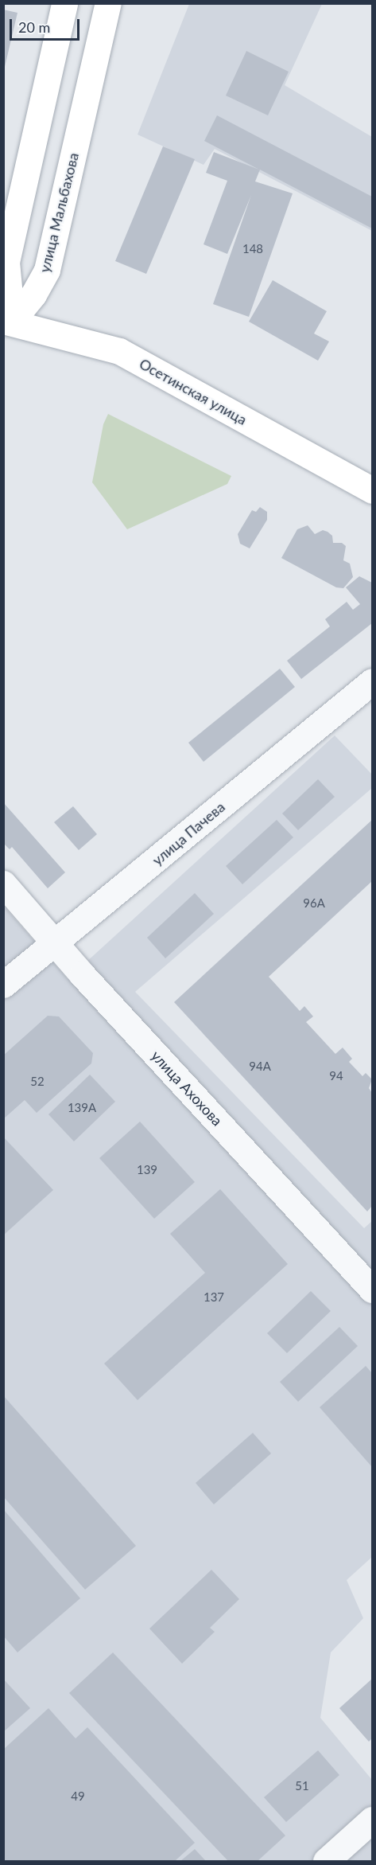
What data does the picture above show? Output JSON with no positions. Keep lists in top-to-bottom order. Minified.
{"streets":{"main road":["улица Мальбахова","Осетинская улица"],"street":["улица Пачева","улица Ахохова"]},"crossings":[["улица Мальбахова","Осетинская улица"],["улица Пачева","улица Ахохова"]],"house_numbers":["148","96А","94А","94","52","139А","139","137","51","49"],"scale_bar":"20 m"}
